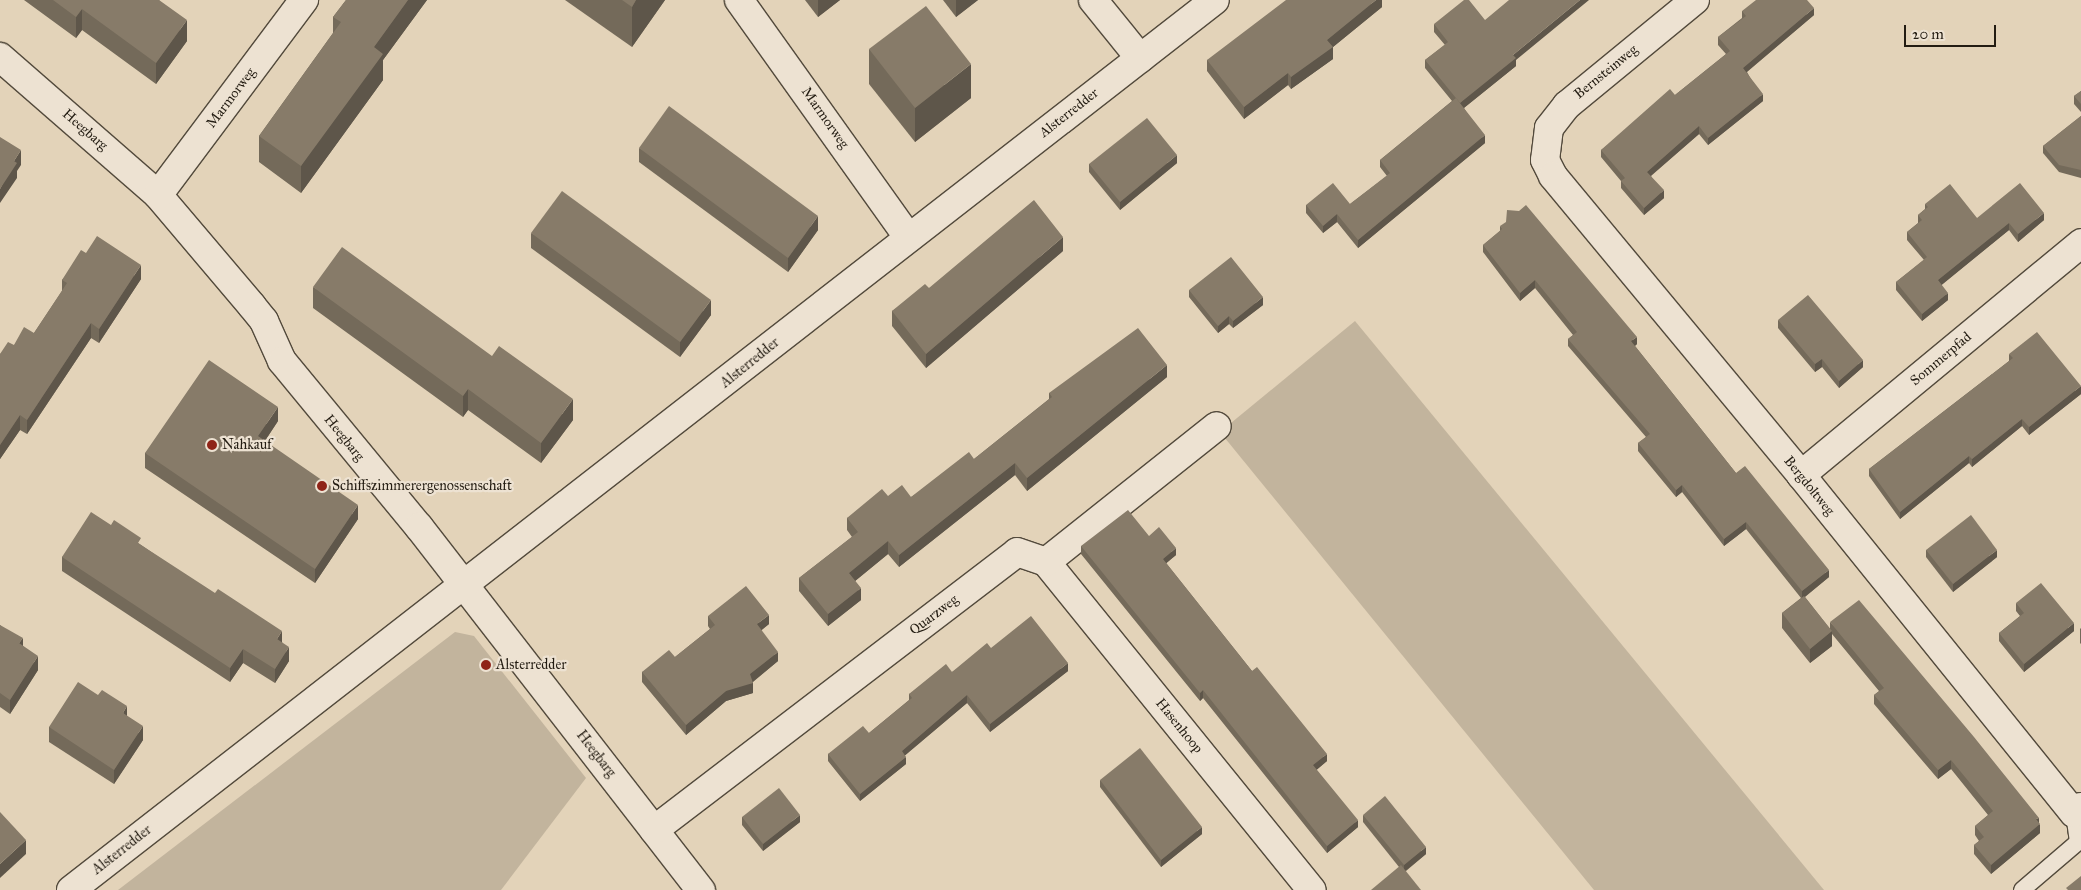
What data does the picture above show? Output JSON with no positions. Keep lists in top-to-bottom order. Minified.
{"streets":{"street":["Bernsteinweg","Marmorweg","Alsterredder","Heegbarg","Sommerpfad","Bergdoltweg","Quarzweg","Hasenhoop"]},"crossings":[["Bernsteinweg","Bergdoltweg"],["Marmorweg","Alsterredder"],["Marmorweg","Heegbarg"],["Alsterredder","Heegbarg"],["Heegbarg","Quarzweg"],["Sommerpfad","Bergdoltweg"],["Quarzweg","Hasenhoop"]],"places":["Nahkauf","Schiffszimmerergenossenschaft","Alsterredder"],"scale_bar":"20 m"}
